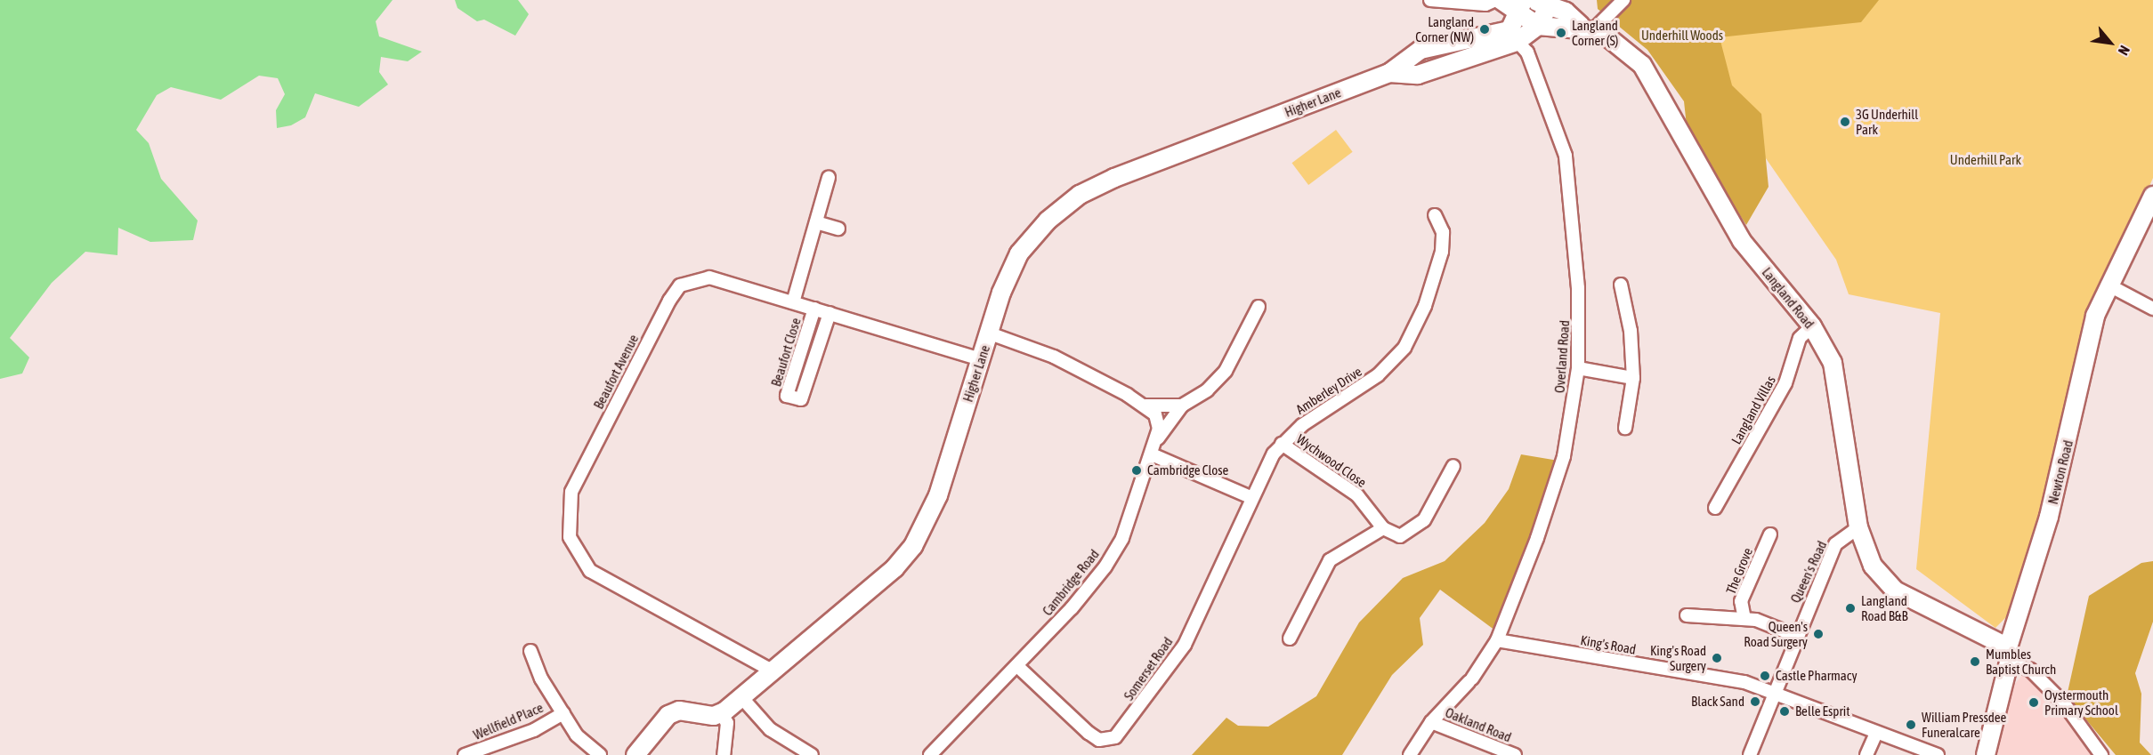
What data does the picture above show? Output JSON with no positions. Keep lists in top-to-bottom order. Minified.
{"streets":{"street":["Higher Lane","Langland Road","Beaufort Close","Overland Road","Beaufort Avenue","Amberley Drive","Langland Villas","Wychwood Close","Newton Road","The Grove","Queen's Road","Cambridge Road","King's Road","Somerset Road","Wellfield Place","Oakland Road"]},"crossings":[["Higher Lane","Langland Road"],["Higher Lane","Overland Road"],["Higher Lane","Beaufort Avenue"],["Langland Road","Langland Villas"],["Langland Road","Newton Road"],["Langland Road","Queen's Road"],["Beaufort Close","Beaufort Avenue"],["Overland Road","King's Road"],["Overland Road","Oakland Road"],["Amberley Drive","Wychwood Close"],["Amberley Drive","Somerset Road"],["Wychwood Close","Somerset Road"],["Queen's Road","King's Road"],["Cambridge Road","Somerset Road"]],"parks":["Underhill Woods","Underhill Park"],"places":["Langland Corner (NW)","Langland Corner (S)","3G Underhill Park","Cambridge Close","Langland Road B&B","Queen's Road Surgery","King's Road Surgery","Mumbles Baptist Church","Castle Pharmacy","Black Sand","Oystermouth Primary School","Belle Esprit","William Pressdee Funeralcare"],"north":"bottom right"}
